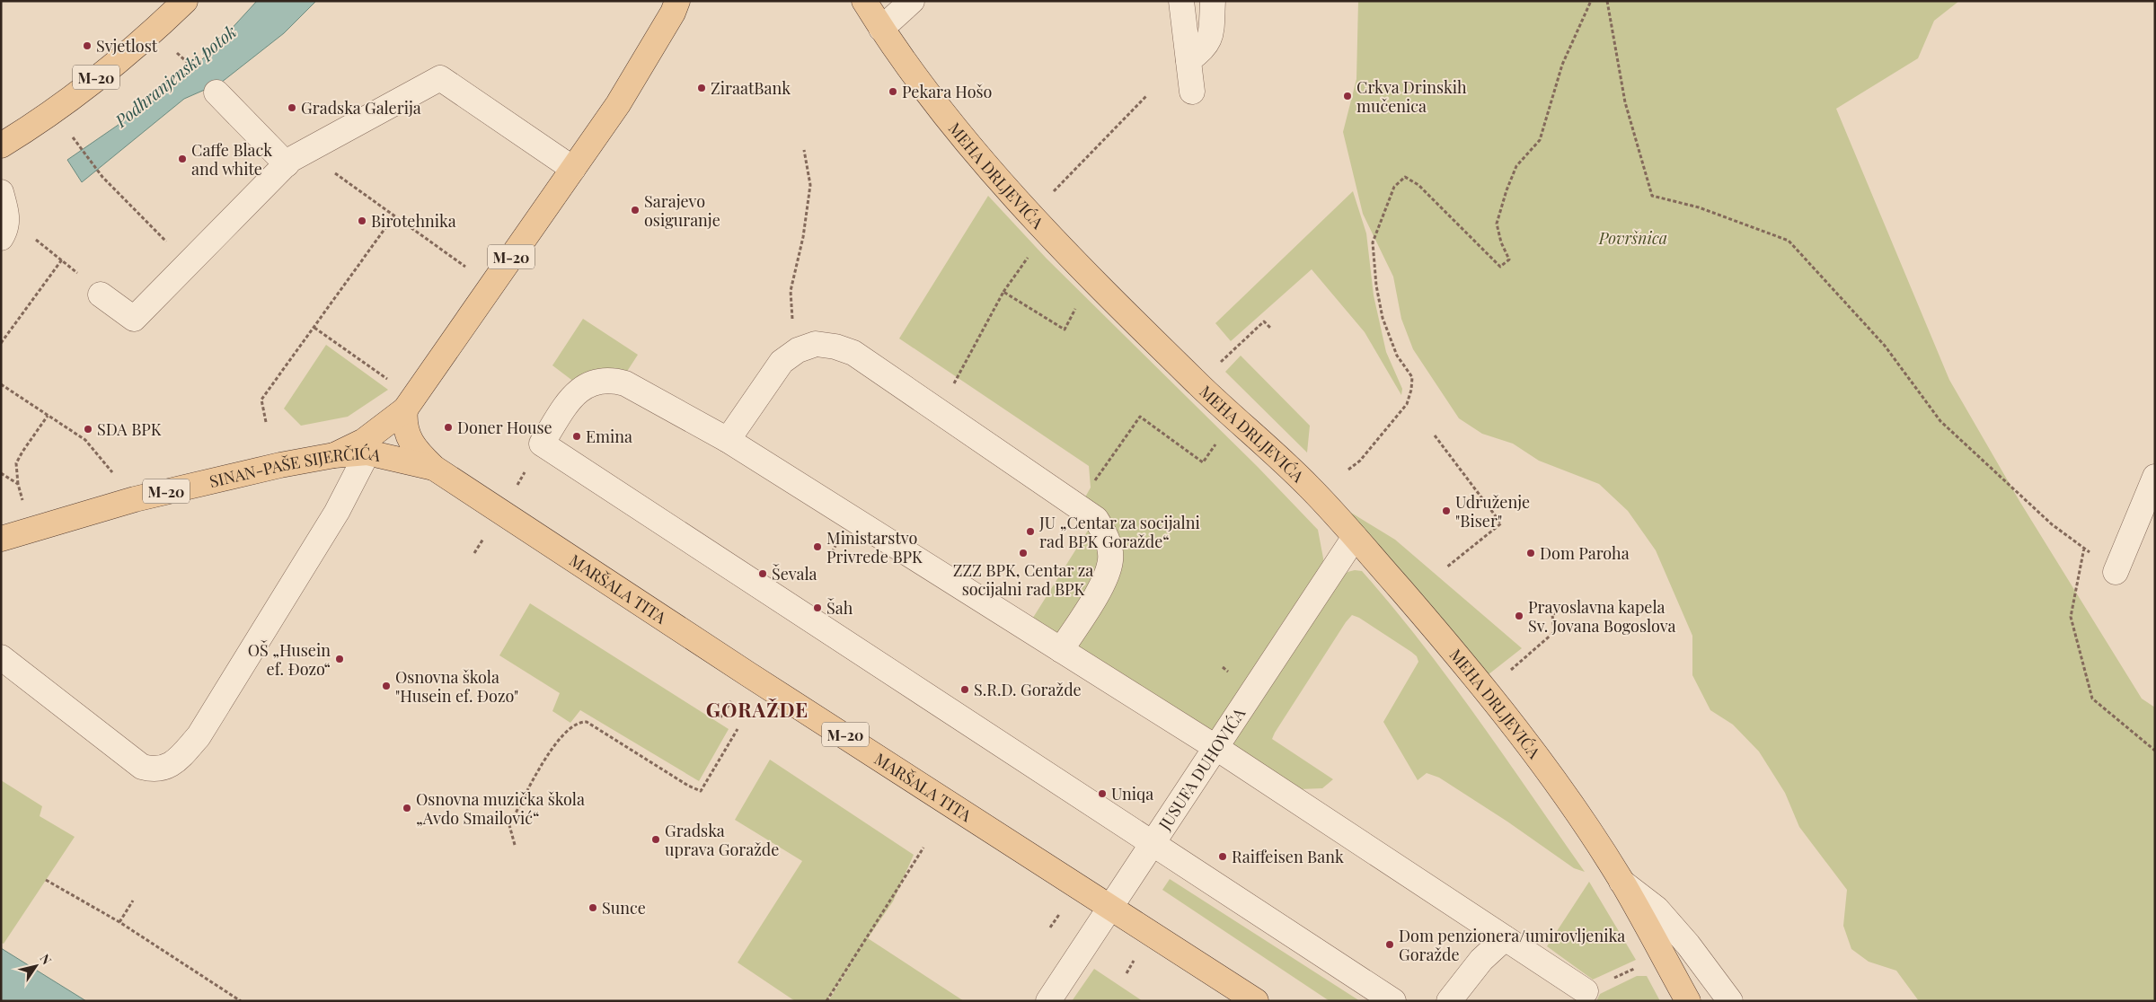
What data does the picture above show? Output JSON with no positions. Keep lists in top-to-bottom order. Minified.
{"streets":{"main road":["M-20","MEHA DRLJEVIĆA","SINAN-PAŠE SIJERČIĆA","MARŠALA TITA"],"street":["JUSUFA DUHOVIĆA"]},"crossings":[["M-20","SINAN-PAŠE SIJERČIĆA"],["M-20","MARŠALA TITA"],["MEHA DRLJEVIĆA","JUSUFA DUHOVIĆA"],["SINAN-PAŠE SIJERČIĆA","MARŠALA TITA"],["MARŠALA TITA","JUSUFA DUHOVIĆA"]],"districts":["GORAŽDE"],"water":["Podhranjenski potok"],"parks":["Površnica"],"places":["Svjetlost","ZiraatBank","Pekara Hošo","Crkva Drinskih mučenica","Gradska Galerija","Caffe Black and white","Sarajevo osiguranje","Birotehnika","Doner House","SDA BPK","Emina","Udruženje \"Biser\"","JU „Centar za socijalni rad BPK Goražde“","Ministarstvo Privrede BPK","ZZZ BPK, Centar za socijalni rad BPK","Dom Paroha","Ševala","Šah","Pravoslavna kapela Sv. Jovana Bogoslova","OŠ „Husein ef. Đozo“","Osnovna škola \"Husein ef. Đozo\"","S.R.D. Goražde","Uniqa","Osnovna muzička škola „Avdo Smailović“","Gradska uprava Goražde","Raiffeisen Bank","Sunce","Dom penzionera/umirovljenika Goražde"],"north":"top right"}
